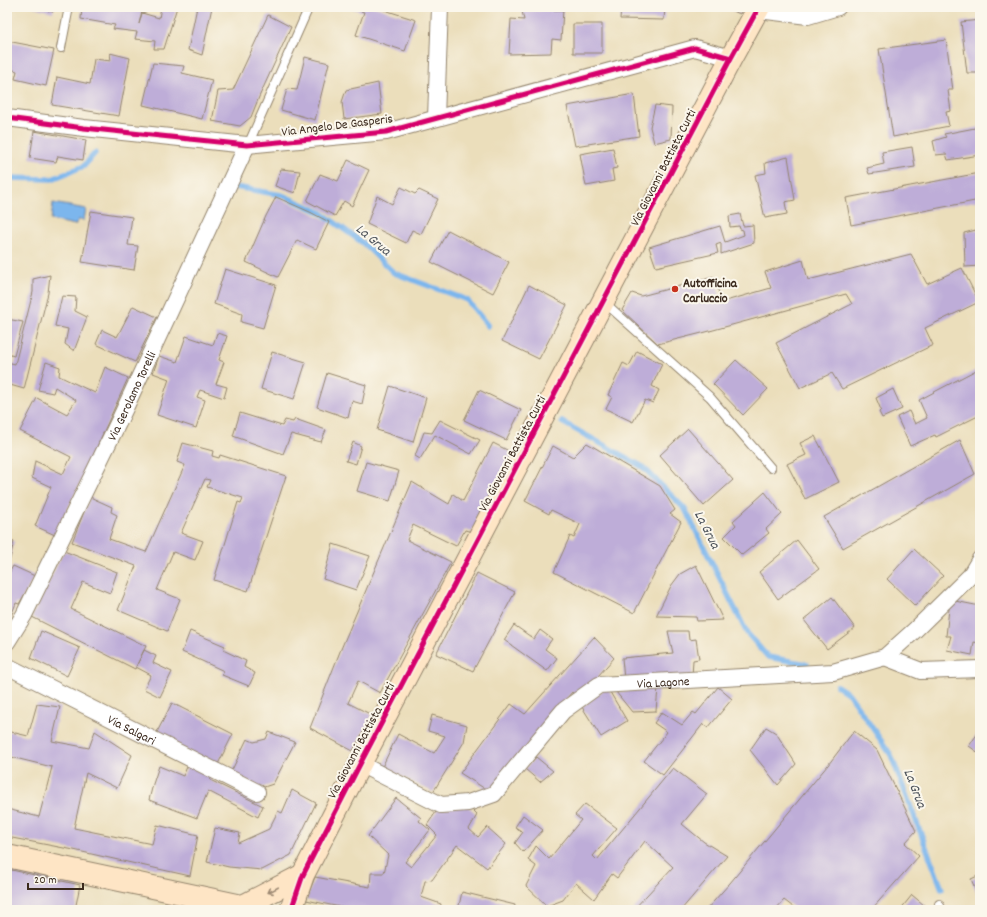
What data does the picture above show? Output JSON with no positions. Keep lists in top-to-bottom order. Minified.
{"streets":{"street":["Via Angelo De Gasperis","Via Giovanni Battista Curti","Via Gerolamo Torelli","Via Lagone","Via Salgari"]},"crossings":[["Via Angelo De Gasperis","Via Giovanni Battista Curti"],["Via Angelo De Gasperis","Via Gerolamo Torelli"],["Via Giovanni Battista Curti","Via Lagone"]],"water":["La Grua"],"places":["Autofficina Carluccio"],"scale_bar":"20 m"}
